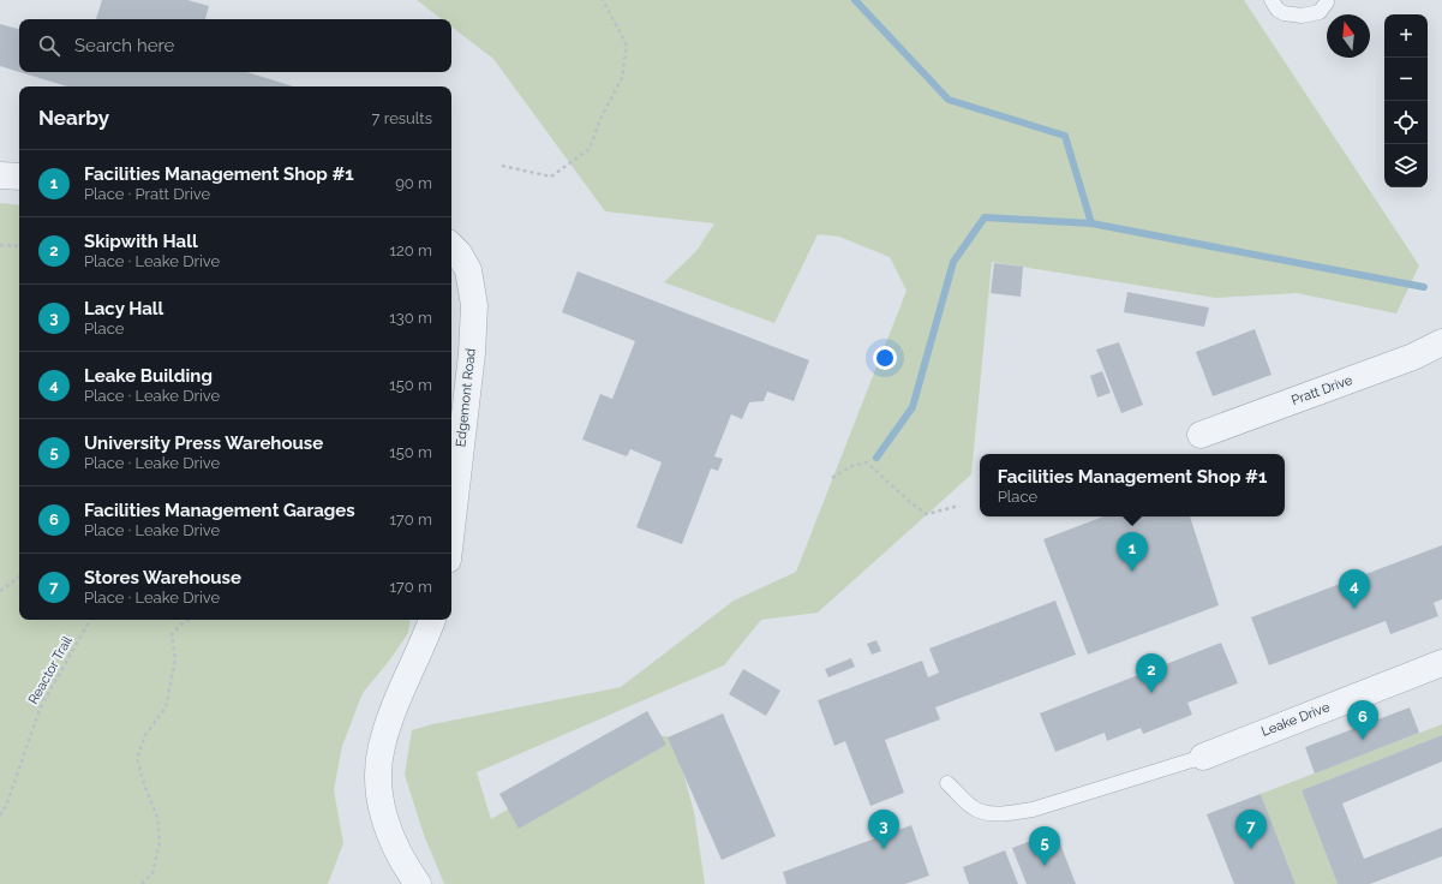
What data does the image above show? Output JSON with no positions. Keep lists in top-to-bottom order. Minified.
{"streets":{"street":["Pratt Drive","Edgemont Road","Leake Drive"],"path":["Reactor Trail"]},"north":"top","page":{"map_buttons":["+","−"],"search":"Search here","heading":["Nearby","7 results"],"list":[{"mark":"1","name":"Facilities Management Shop #1","note":"Place · Pratt Drive","value":"90 m"},{"mark":"2","name":"Skipwith Hall","note":"Place · Leake Drive","value":"120 m"},{"mark":"3","name":"Lacy Hall","note":"Place","value":"130 m"},{"mark":"4","name":"Leake Building","note":"Place · Leake Drive","value":"150 m"},{"mark":"5","name":"University Press Warehouse","note":"Place · Leake Drive","value":"150 m"},{"mark":"6","name":"Facilities Management Garages","note":"Place · Leake Drive","value":"170 m"},{"mark":"7","name":"Stores Warehouse","note":"Place · Leake Drive","value":"170 m"}],"popup":["Facilities Management Shop #1","Place"],"pins":["1","4","2","6","3","7","5"]}}
